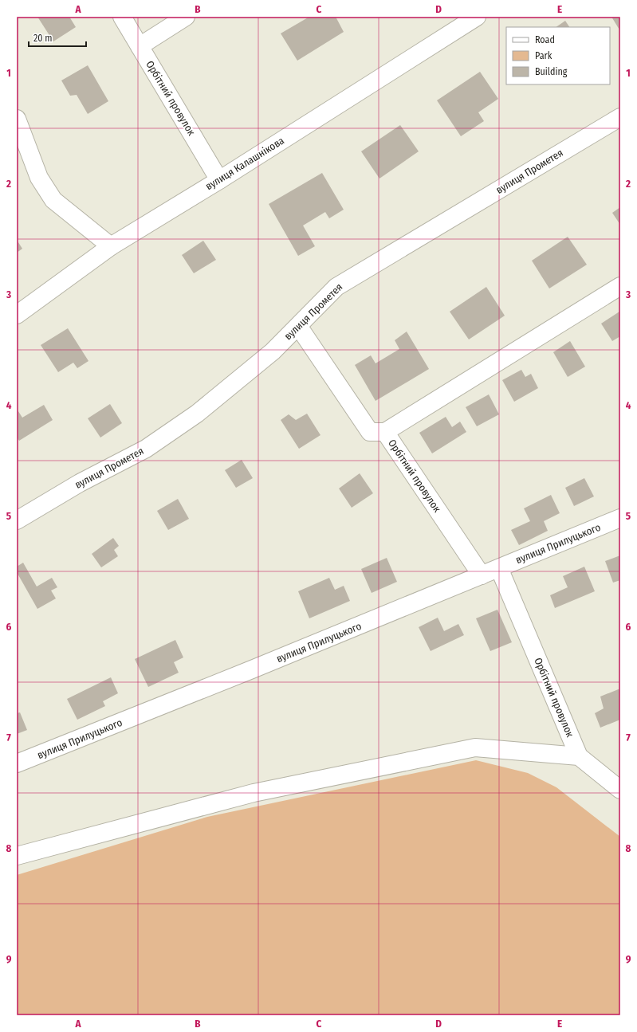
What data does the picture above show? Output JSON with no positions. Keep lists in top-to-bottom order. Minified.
{"streets":{"street":["Орбітний провулок","вулиця Калашнікова","вулиця Прометея","вулиця Прилуцького"]},"crossings":[["Орбітний провулок","вулиця Калашнікова"],["Орбітний провулок","вулиця Прометея"],["Орбітний провулок","вулиця Прилуцького"]],"legend":["Road","Park","Building"],"scale_bar":"20 m","grid":{"columns":["A","B","C","D","E"],"rows":["1","2","3","4","5","6","7","8","9"]}}
